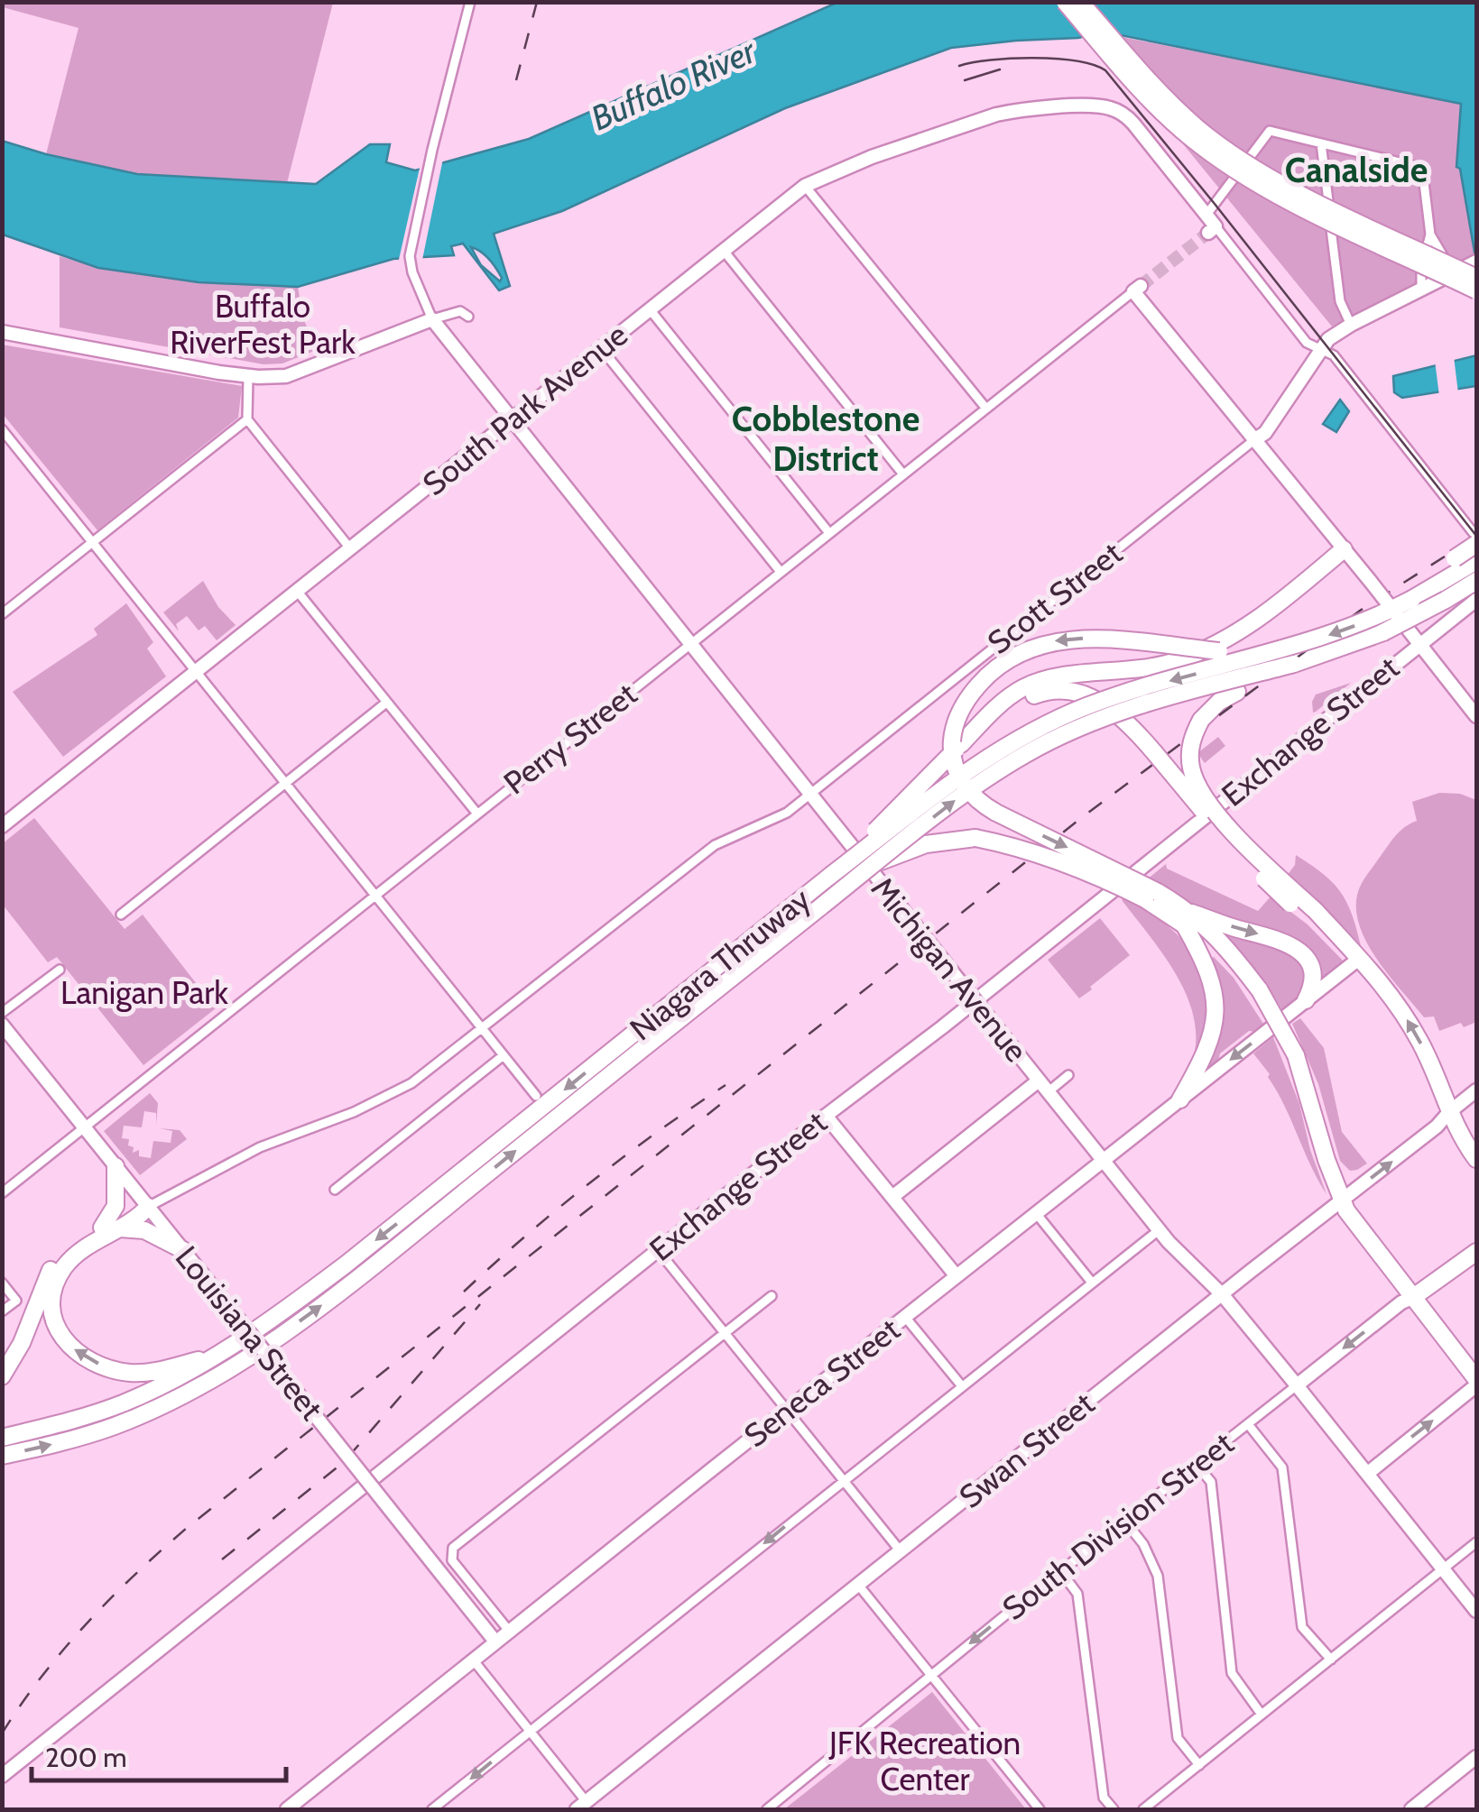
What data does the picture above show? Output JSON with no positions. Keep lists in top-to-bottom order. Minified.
{"streets":{"highway":["Niagara Thruway","South Division Street"],"street":["South Park Avenue","Scott Street","Exchange Street","Perry Street","Michigan Avenue","Louisiana Street","Seneca Street","Swan Street"]},"crossings":[["South Park Avenue","Michigan Avenue"],["Scott Street","Michigan Avenue"],["Perry Street","Michigan Avenue"],["Perry Street","Louisiana Street"],["Michigan Avenue","Seneca Street"],["Michigan Avenue","Swan Street"],["Michigan Avenue","South Division Street"],["Louisiana Street","Seneca Street"]],"districts":["Canalside","Cobblestone District"],"water":["Buffalo River"],"parks":["Buffalo RiverFest Park","Lanigan Park","JFK Recreation Center"],"scale_bar":"200 m"}
